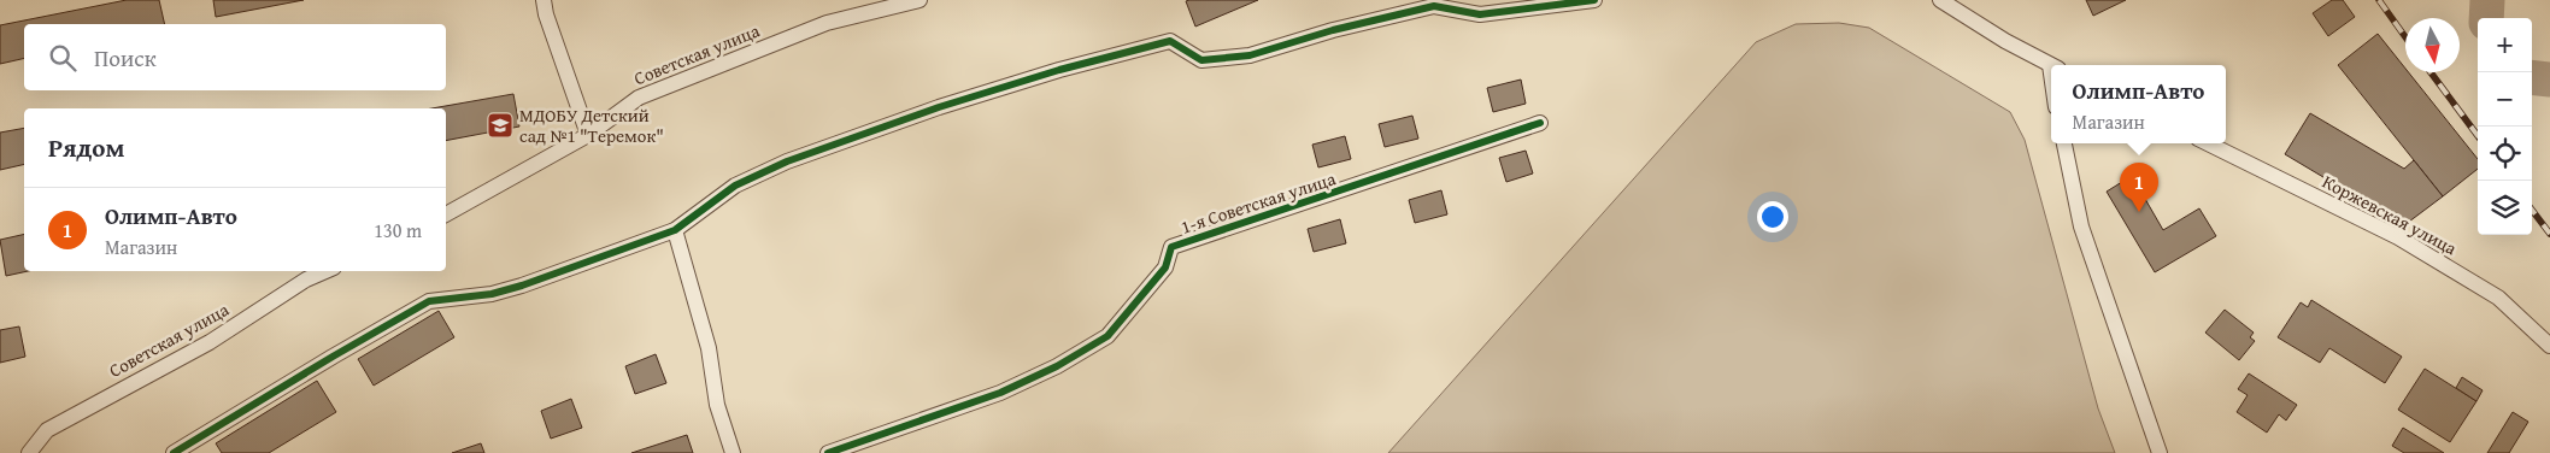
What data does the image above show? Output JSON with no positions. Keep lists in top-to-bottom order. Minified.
{"streets":{"street":["Советская улица","1-я Советская улица","Коржевская улица"]},"places":{"school or university":["МДОБУ Детский сад №1 \"Теремок\""]},"north":"bottom","page":{"map_buttons":["+","−"],"search":"Поиск","popup":["Олимп-Авто","Магазин"],"heading":"Рядом","pins":"1","list":[{"mark":"1","name":"Олимп-Авто","note":"Магазин","value":"130 m"}]}}
